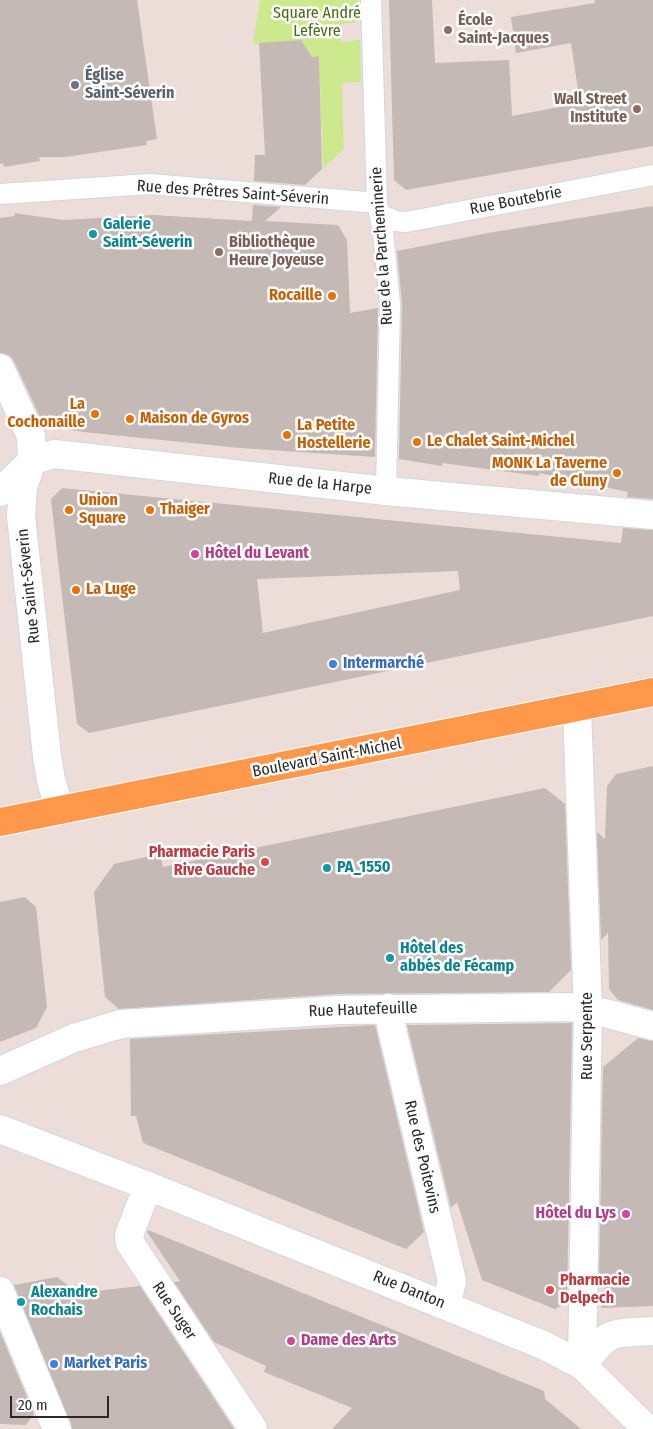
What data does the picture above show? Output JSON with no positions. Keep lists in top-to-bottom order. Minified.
{"streets":{"main road":["Boulevard Saint-Michel"],"street":["Rue des Prêtres Saint-Séverin","Rue Boutebrie","Rue de la Parcheminerie","Rue de la Harpe","Rue Saint-Séverin","Rue Hautefeuille","Rue Serpente","Rue des Poitevins","Rue Danton","Rue Suger"]},"crossings":[["Rue des Prêtres Saint-Séverin","Rue Boutebrie"],["Rue des Prêtres Saint-Séverin","Rue de la Parcheminerie"],["Rue Boutebrie","Rue de la Parcheminerie"],["Rue de la Parcheminerie","Rue de la Harpe"],["Rue de la Harpe","Rue Saint-Séverin"],["Rue Saint-Séverin","Boulevard Saint-Michel"],["Boulevard Saint-Michel","Rue Serpente"],["Rue Hautefeuille","Rue Serpente"],["Rue Hautefeuille","Rue des Poitevins"],["Rue Serpente","Rue Danton"],["Rue des Poitevins","Rue Danton"],["Rue Danton","Rue Suger"]],"parks":["Square André Lefèvre"],"places":["École Saint-Jacques","Église Saint-Séverin","Wall Street Institute","Galerie Saint-Séverin","Bibliothèque Heure Joyeuse","Rocaille","La Cochonaille","Maison de Gyros","La Petite Hostellerie","Le Chalet Saint-Michel","MONK La Taverne de Cluny","Union Square","Thaiger","Hôtel du Levant","La Luge","Intermarché","Pharmacie Paris Rive Gauche","PA_1550","Hôtel des abbés de Fécamp","Hôtel du Lys","Pharmacie Delpech","Alexandre Rochais","Dame des Arts","Market Paris"],"scale_bar":"20 m"}
